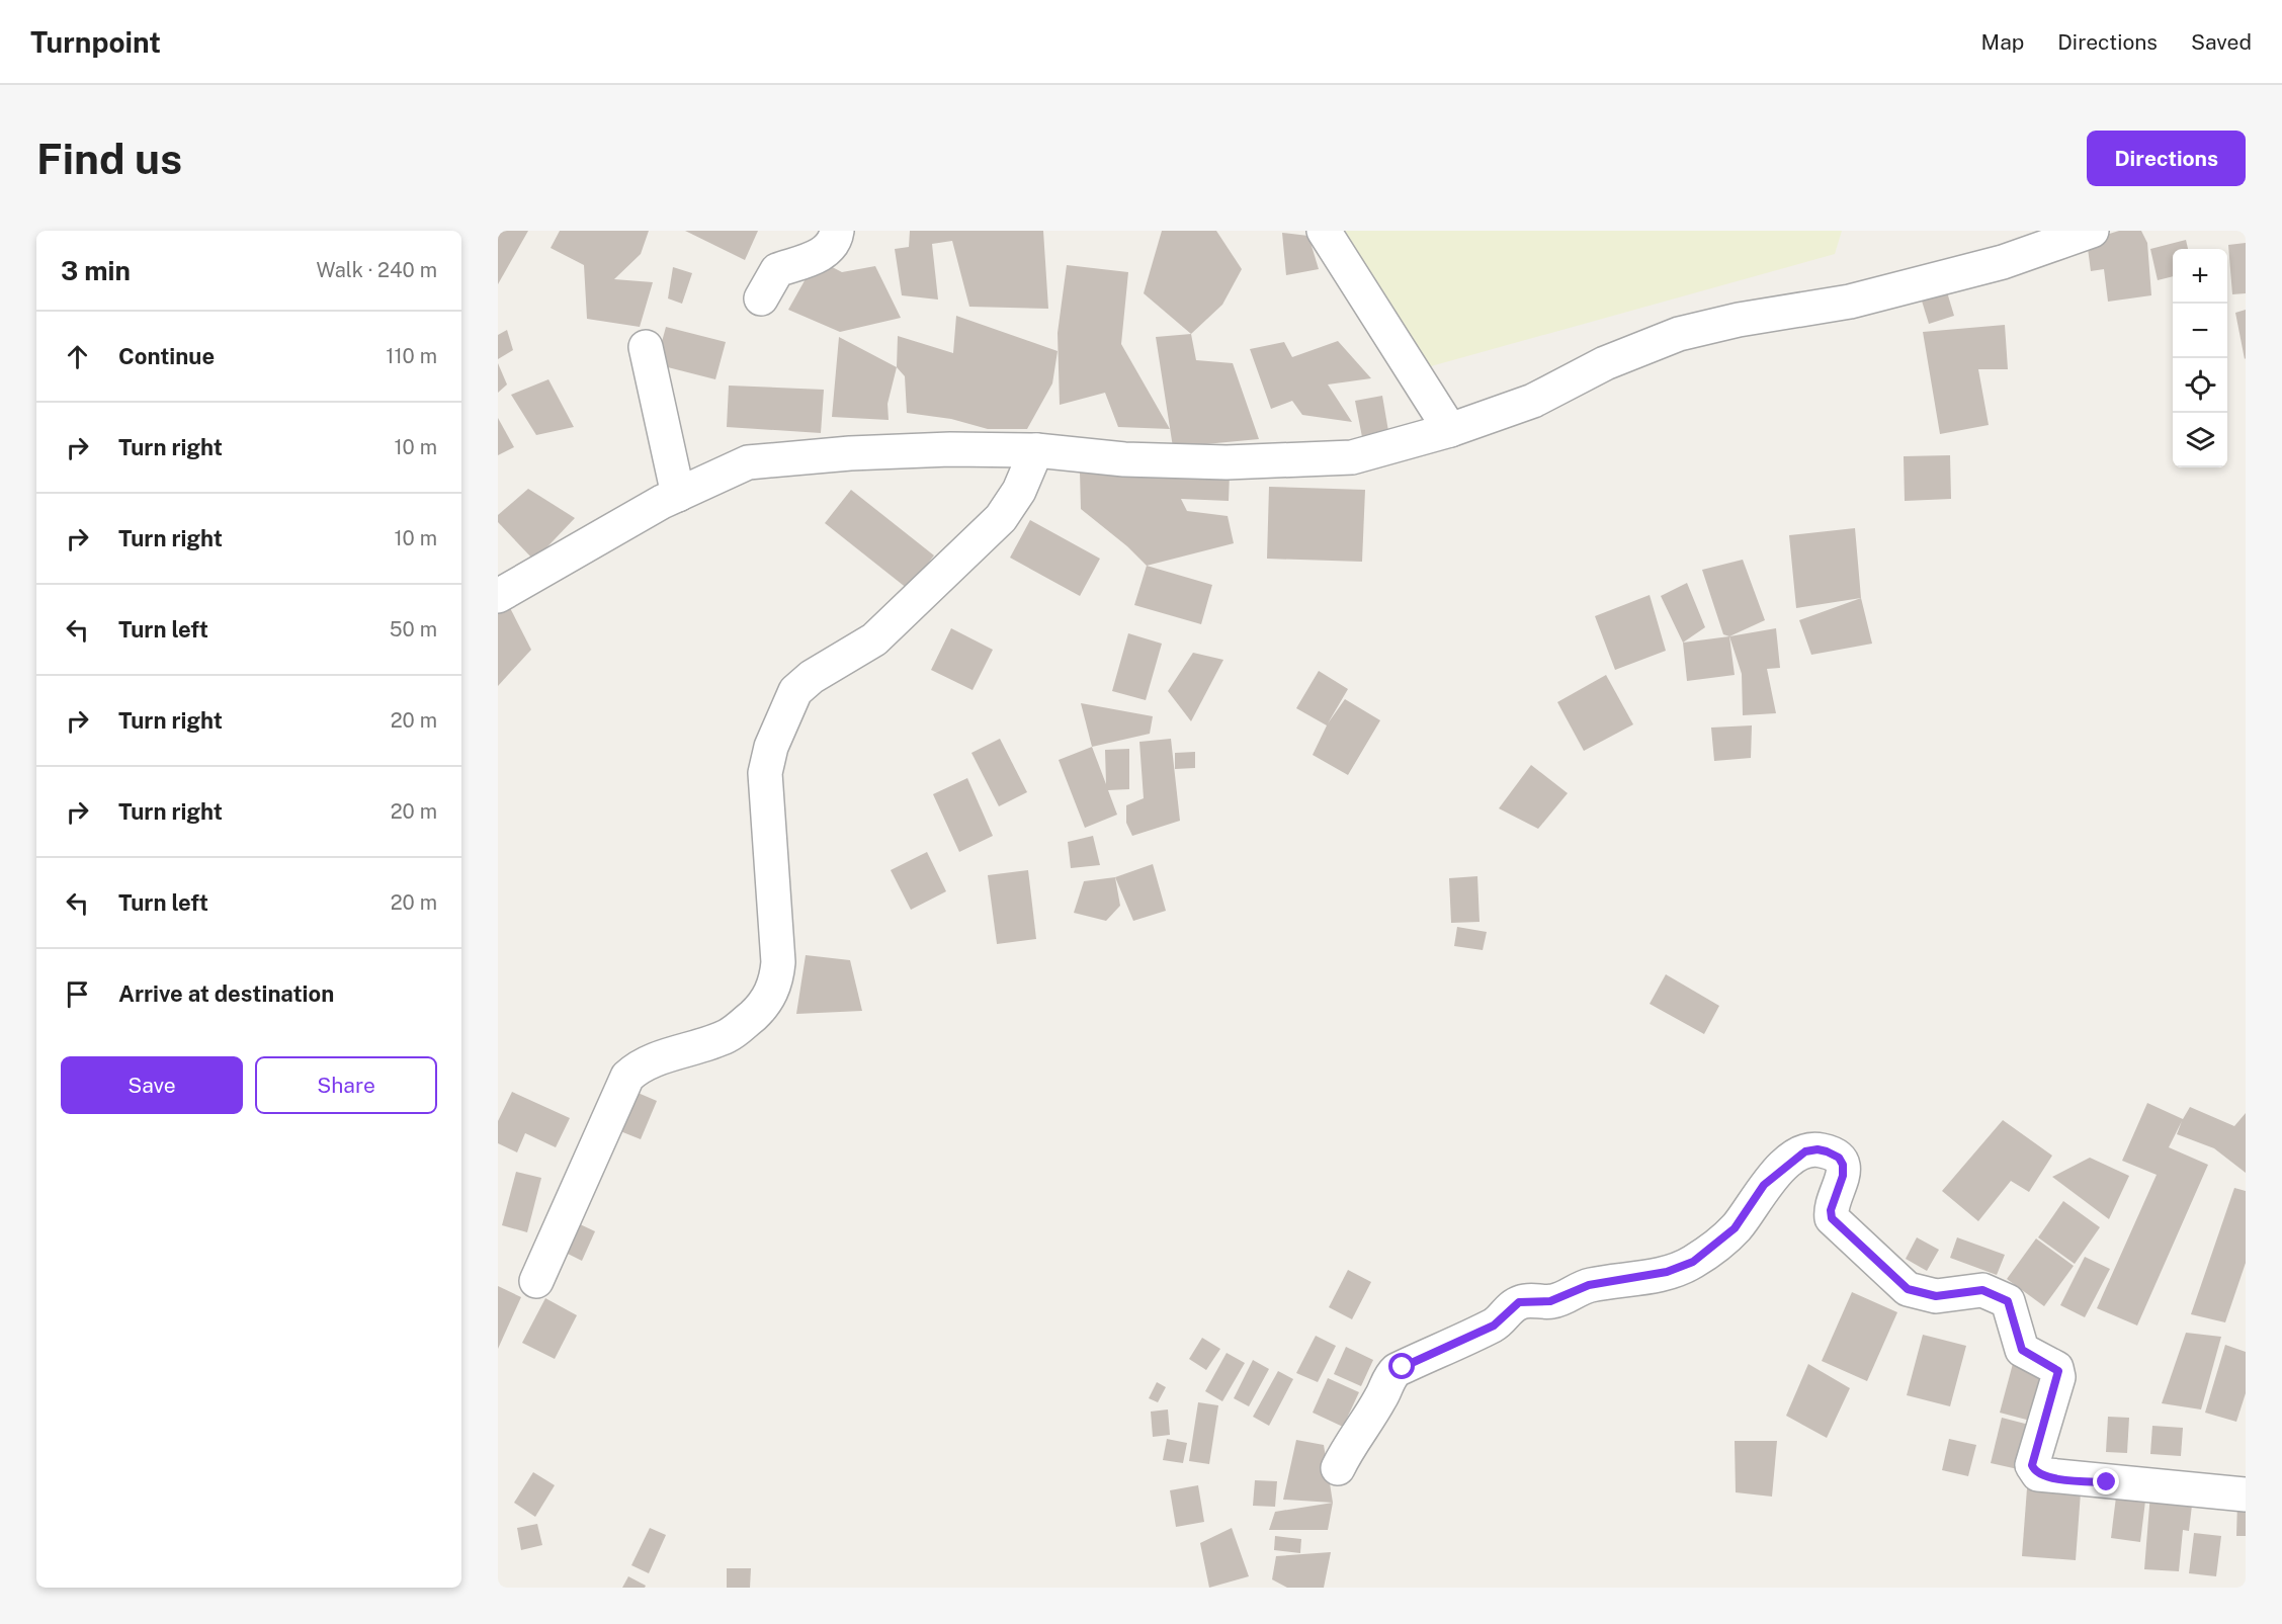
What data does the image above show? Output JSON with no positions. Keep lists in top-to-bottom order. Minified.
{"page":{"header":"Turnpoint","nav":["Map","Directions","Saved"],"buttons":["Directions",["Save","Share"]],"title":"Find us","heading":["3 min","Walk · 240 m"],"map_buttons":["+","−"],"list":[["Continue","110 m"],["Turn right","10 m"],["Turn right","10 m"],["Turn left","50 m"],["Turn right","20 m"],["Turn right","20 m"],["Turn left","20 m"],"Arrive at destination"]}}
